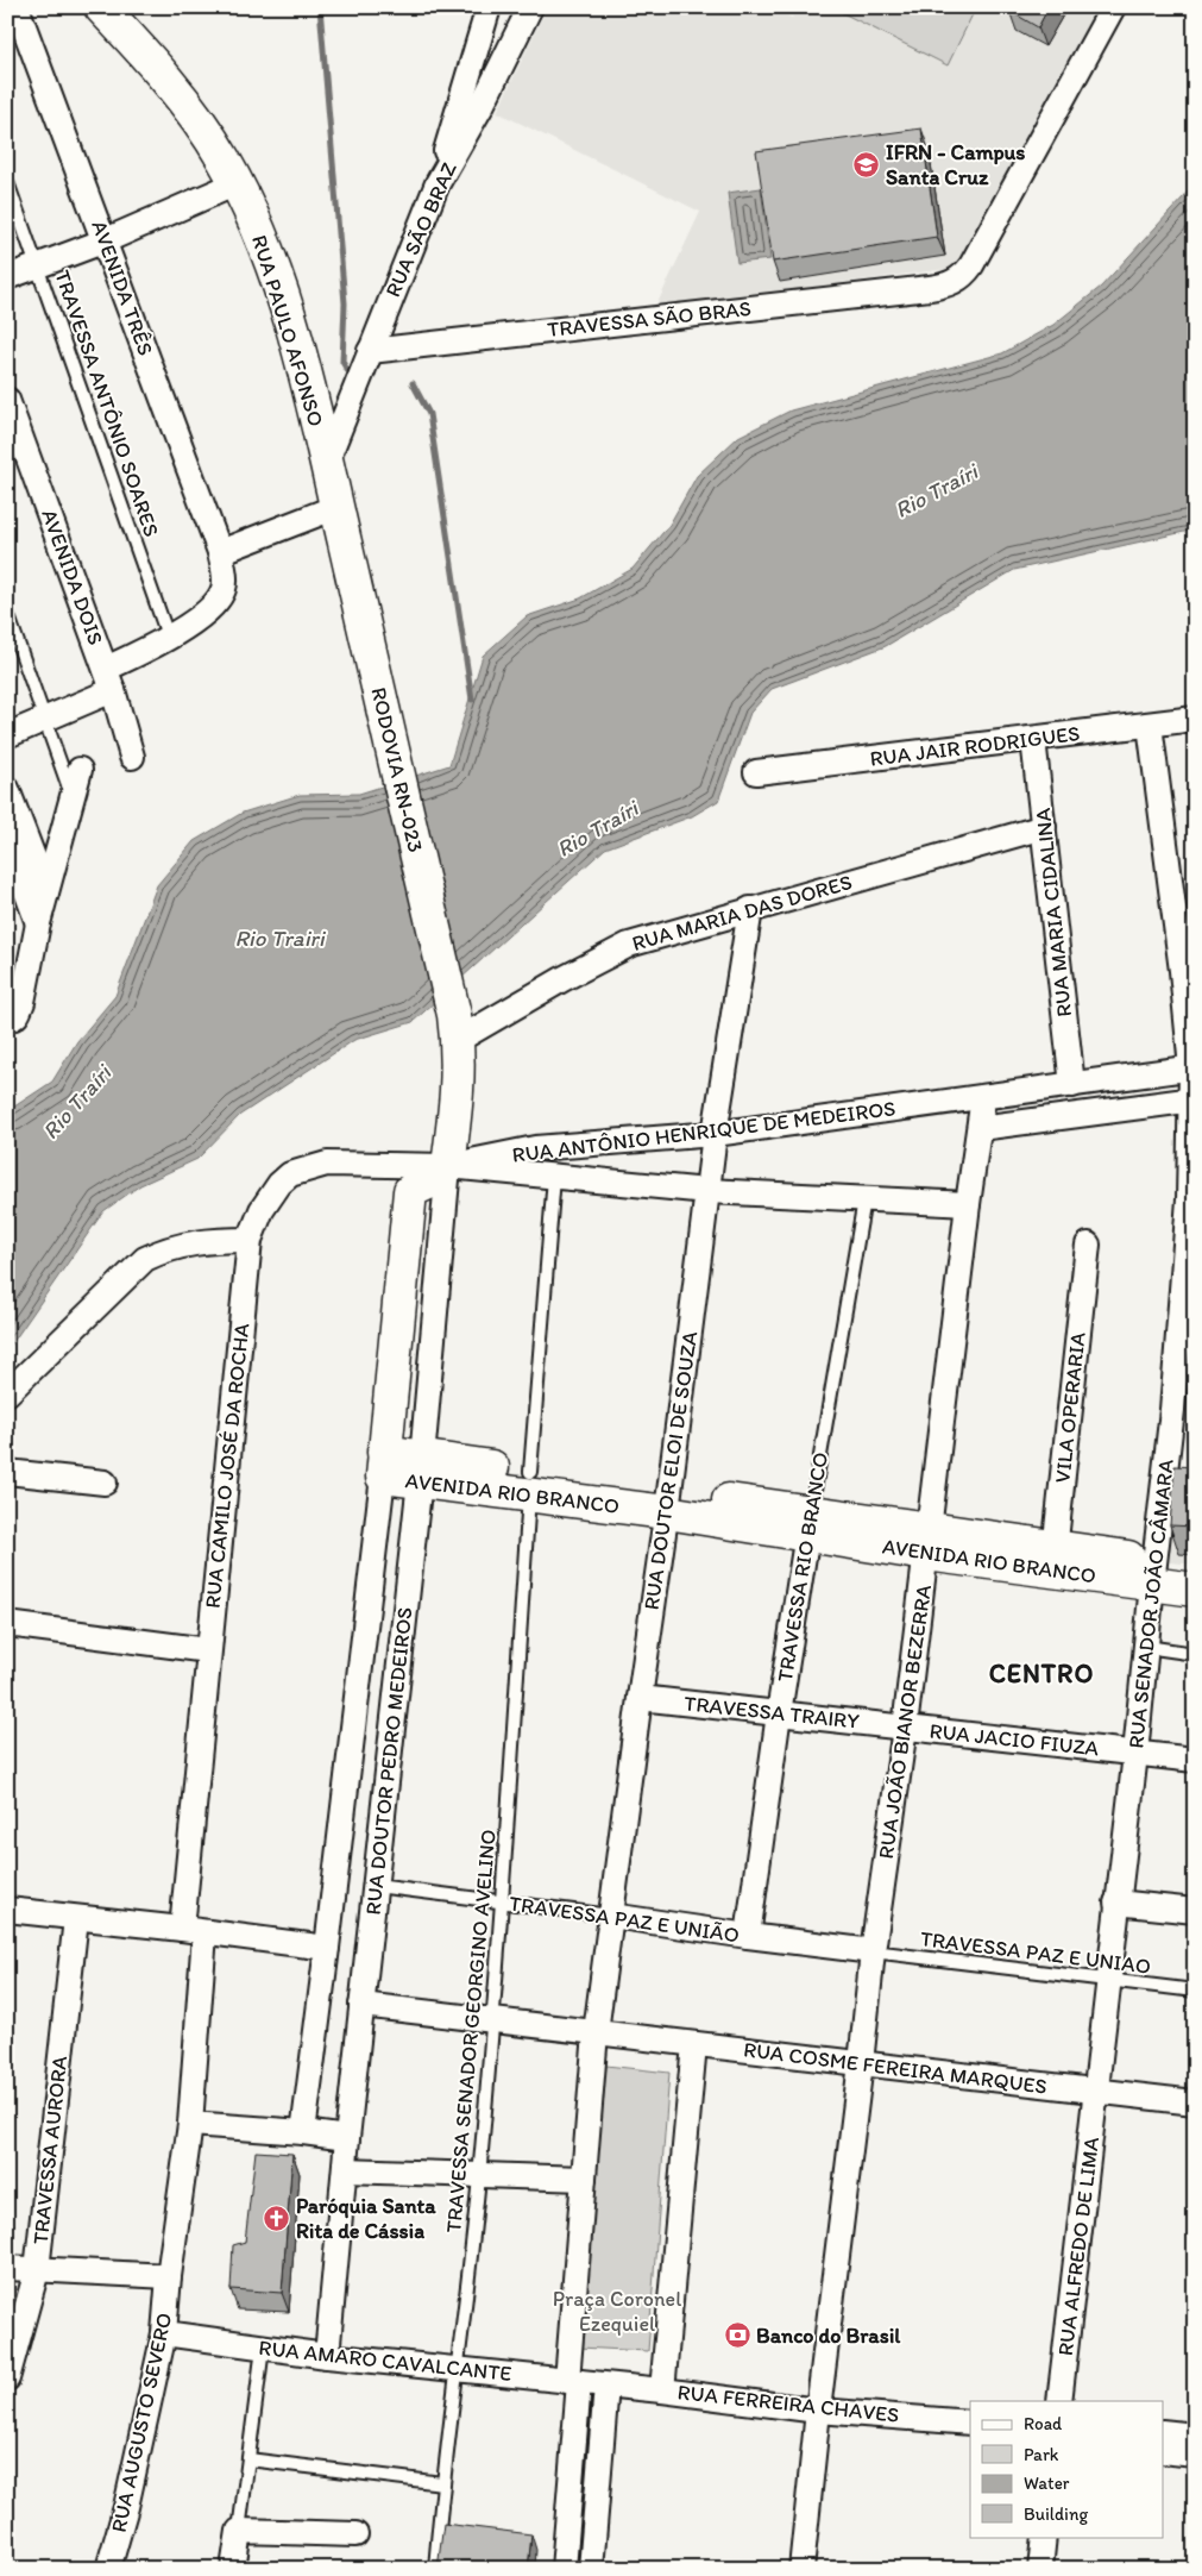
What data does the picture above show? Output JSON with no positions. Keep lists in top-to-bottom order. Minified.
{"streets":{"main road":["RUA PAULO AFONSO","RODOVIA RN-023","AVENIDA RIO BRANCO","RUA DOUTOR PEDRO MEDEIROS"],"street":["RUA SÃO BRAZ","AVENIDA TRÊS","TRAVESSA SÃO BRAS","AVENIDA DOIS","RUA JAIR RODRIGUES","RUA MARIA DAS DORES","RUA MARIA CIDALINA","RUA ANTÔNIO HENRIQUE DE MEDEIROS","VILA OPERARIA","RUA CAMILO JOSÉ DA ROCHA","RUA DOUTOR ELOI DE SOUZA","TRAVESSA RIO BRANCO","RUA SENADOR JOÃO CÂMARA","TRAVESSA TRAIRY","RUA JOÃO BIANOR BEZERRA","RUA JACIO FIUZA","TRAVESSA PAZ E UNIÃO","RUA COSME FEREIRA MARQUES","TRAVESSA AURORA","RUA ALFREDO DE LIMA","RUA AMARO CAVALCANTE","RUA FERREIRA CHAVES","RUA AUGUSTO SEVERO"],"lane":["TRAVESSA ANTÔNIO SOARES","TRAVESSA PAZ E UNIAO","TRAVESSA SENADOR GEORGINO AVELINO"]},"crossings":[["RUA SÃO BRAZ","TRAVESSA SÃO BRAS"],["RUA SÃO BRAZ","RUA PAULO AFONSO"],["RUA PAULO AFONSO","RODOVIA RN-023"],["RUA JAIR RODRIGUES","RUA MARIA CIDALINA"],["RUA JAIR RODRIGUES","RUA SENADOR JOÃO CÂMARA"],["RODOVIA RN-023","RUA MARIA DAS DORES"],["RODOVIA RN-023","RUA DOUTOR PEDRO MEDEIROS"],["RUA MARIA DAS DORES","RUA MARIA CIDALINA"],["RUA MARIA DAS DORES","RUA DOUTOR ELOI DE SOUZA"],["RUA MARIA DAS DORES","RUA DOUTOR PEDRO MEDEIROS"],["RUA MARIA CIDALINA","RUA ANTÔNIO HENRIQUE DE MEDEIROS"],["RUA ANTÔNIO HENRIQUE DE MEDEIROS","RUA CAMILO JOSÉ DA ROCHA"],["RUA ANTÔNIO HENRIQUE DE MEDEIROS","RUA DOUTOR ELOI DE SOUZA"],["RUA ANTÔNIO HENRIQUE DE MEDEIROS","TRAVESSA RIO BRANCO"],["RUA ANTÔNIO HENRIQUE DE MEDEIROS","RUA SENADOR JOÃO CÂMARA"],["RUA ANTÔNIO HENRIQUE DE MEDEIROS","RUA JOÃO BIANOR BEZERRA"],["RUA ANTÔNIO HENRIQUE DE MEDEIROS","RUA DOUTOR PEDRO MEDEIROS"],["RUA ANTÔNIO HENRIQUE DE MEDEIROS","TRAVESSA SENADOR GEORGINO AVELINO"],["VILA OPERARIA","AVENIDA RIO BRANCO"],["RUA CAMILO JOSÉ DA ROCHA","RUA DOUTOR PEDRO MEDEIROS"],["RUA CAMILO JOSÉ DA ROCHA","RUA AUGUSTO SEVERO"],["RUA DOUTOR ELOI DE SOUZA","AVENIDA RIO BRANCO"],["RUA DOUTOR ELOI DE SOUZA","TRAVESSA TRAIRY"],["RUA DOUTOR ELOI DE SOUZA","TRAVESSA PAZ E UNIÃO"],["RUA DOUTOR ELOI DE SOUZA","RUA COSME FEREIRA MARQUES"],["RUA DOUTOR ELOI DE SOUZA","RUA AMARO CAVALCANTE"],["AVENIDA RIO BRANCO","TRAVESSA RIO BRANCO"],["AVENIDA RIO BRANCO","RUA SENADOR JOÃO CÂMARA"],["AVENIDA RIO BRANCO","RUA JOÃO BIANOR BEZERRA"],["AVENIDA RIO BRANCO","RUA DOUTOR PEDRO MEDEIROS"],["AVENIDA RIO BRANCO","TRAVESSA SENADOR GEORGINO AVELINO"],["TRAVESSA RIO BRANCO","TRAVESSA TRAIRY"],["TRAVESSA RIO BRANCO","TRAVESSA PAZ E UNIÃO"],["RUA SENADOR JOÃO CÂMARA","RUA JACIO FIUZA"],["RUA SENADOR JOÃO CÂMARA","TRAVESSA PAZ E UNIAO"],["RUA SENADOR JOÃO CÂMARA","RUA COSME FEREIRA MARQUES"],["RUA SENADOR JOÃO CÂMARA","RUA ALFREDO DE LIMA"],["TRAVESSA TRAIRY","RUA JOÃO BIANOR BEZERRA"],["TRAVESSA TRAIRY","RUA JACIO FIUZA"],["RUA JOÃO BIANOR BEZERRA","RUA JACIO FIUZA"],["RUA JOÃO BIANOR BEZERRA","TRAVESSA PAZ E UNIÃO"],["RUA JOÃO BIANOR BEZERRA","TRAVESSA PAZ E UNIAO"],["RUA JOÃO BIANOR BEZERRA","RUA COSME FEREIRA MARQUES"],["RUA JOÃO BIANOR BEZERRA","RUA FERREIRA CHAVES"],["RUA DOUTOR PEDRO MEDEIROS","TRAVESSA PAZ E UNIÃO"],["RUA DOUTOR PEDRO MEDEIROS","RUA COSME FEREIRA MARQUES"],["RUA DOUTOR PEDRO MEDEIROS","RUA AMARO CAVALCANTE"],["TRAVESSA PAZ E UNIÃO","TRAVESSA PAZ E UNIAO"],["TRAVESSA PAZ E UNIÃO","TRAVESSA SENADOR GEORGINO AVELINO"],["TRAVESSA SENADOR GEORGINO AVELINO","RUA COSME FEREIRA MARQUES"],["TRAVESSA SENADOR GEORGINO AVELINO","RUA AMARO CAVALCANTE"],["RUA COSME FEREIRA MARQUES","RUA ALFREDO DE LIMA"],["RUA AMARO CAVALCANTE","RUA FERREIRA CHAVES"],["RUA AMARO CAVALCANTE","RUA AUGUSTO SEVERO"]],"districts":["CENTRO"],"water":["Rio Traíri","Rio Trairi"],"parks":["Praça Coronel Ezequiel"],"places":{"school or university":["IFRN - Campus Santa Cruz"],"church":["Paróquia Santa Rita de Cássia"],"bank":["Banco do Brasil"]},"legend":["Road","Park","Water","Building"]}
